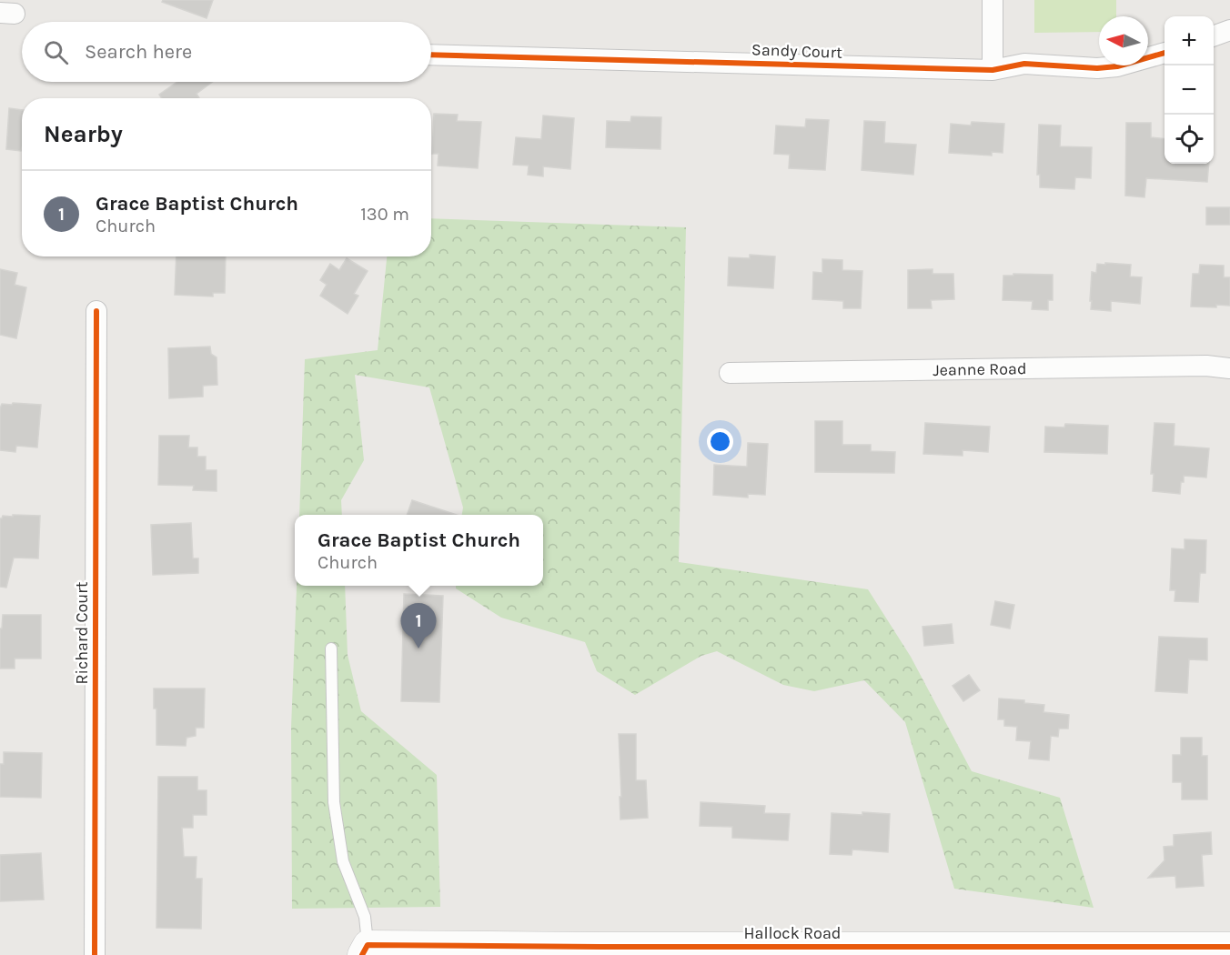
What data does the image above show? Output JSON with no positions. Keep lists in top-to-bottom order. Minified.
{"streets":{"street":["Sandy Court","Jeanne Road","Richard Court","Hallock Road"]},"north":"left","page":{"map_buttons":["+","−"],"search":"Search here","heading":"Nearby","list":[{"mark":"1","name":"Grace Baptist Church","note":"Church","value":"130 m"}],"popup":["Grace Baptist Church","Church"],"pins":"1"}}
